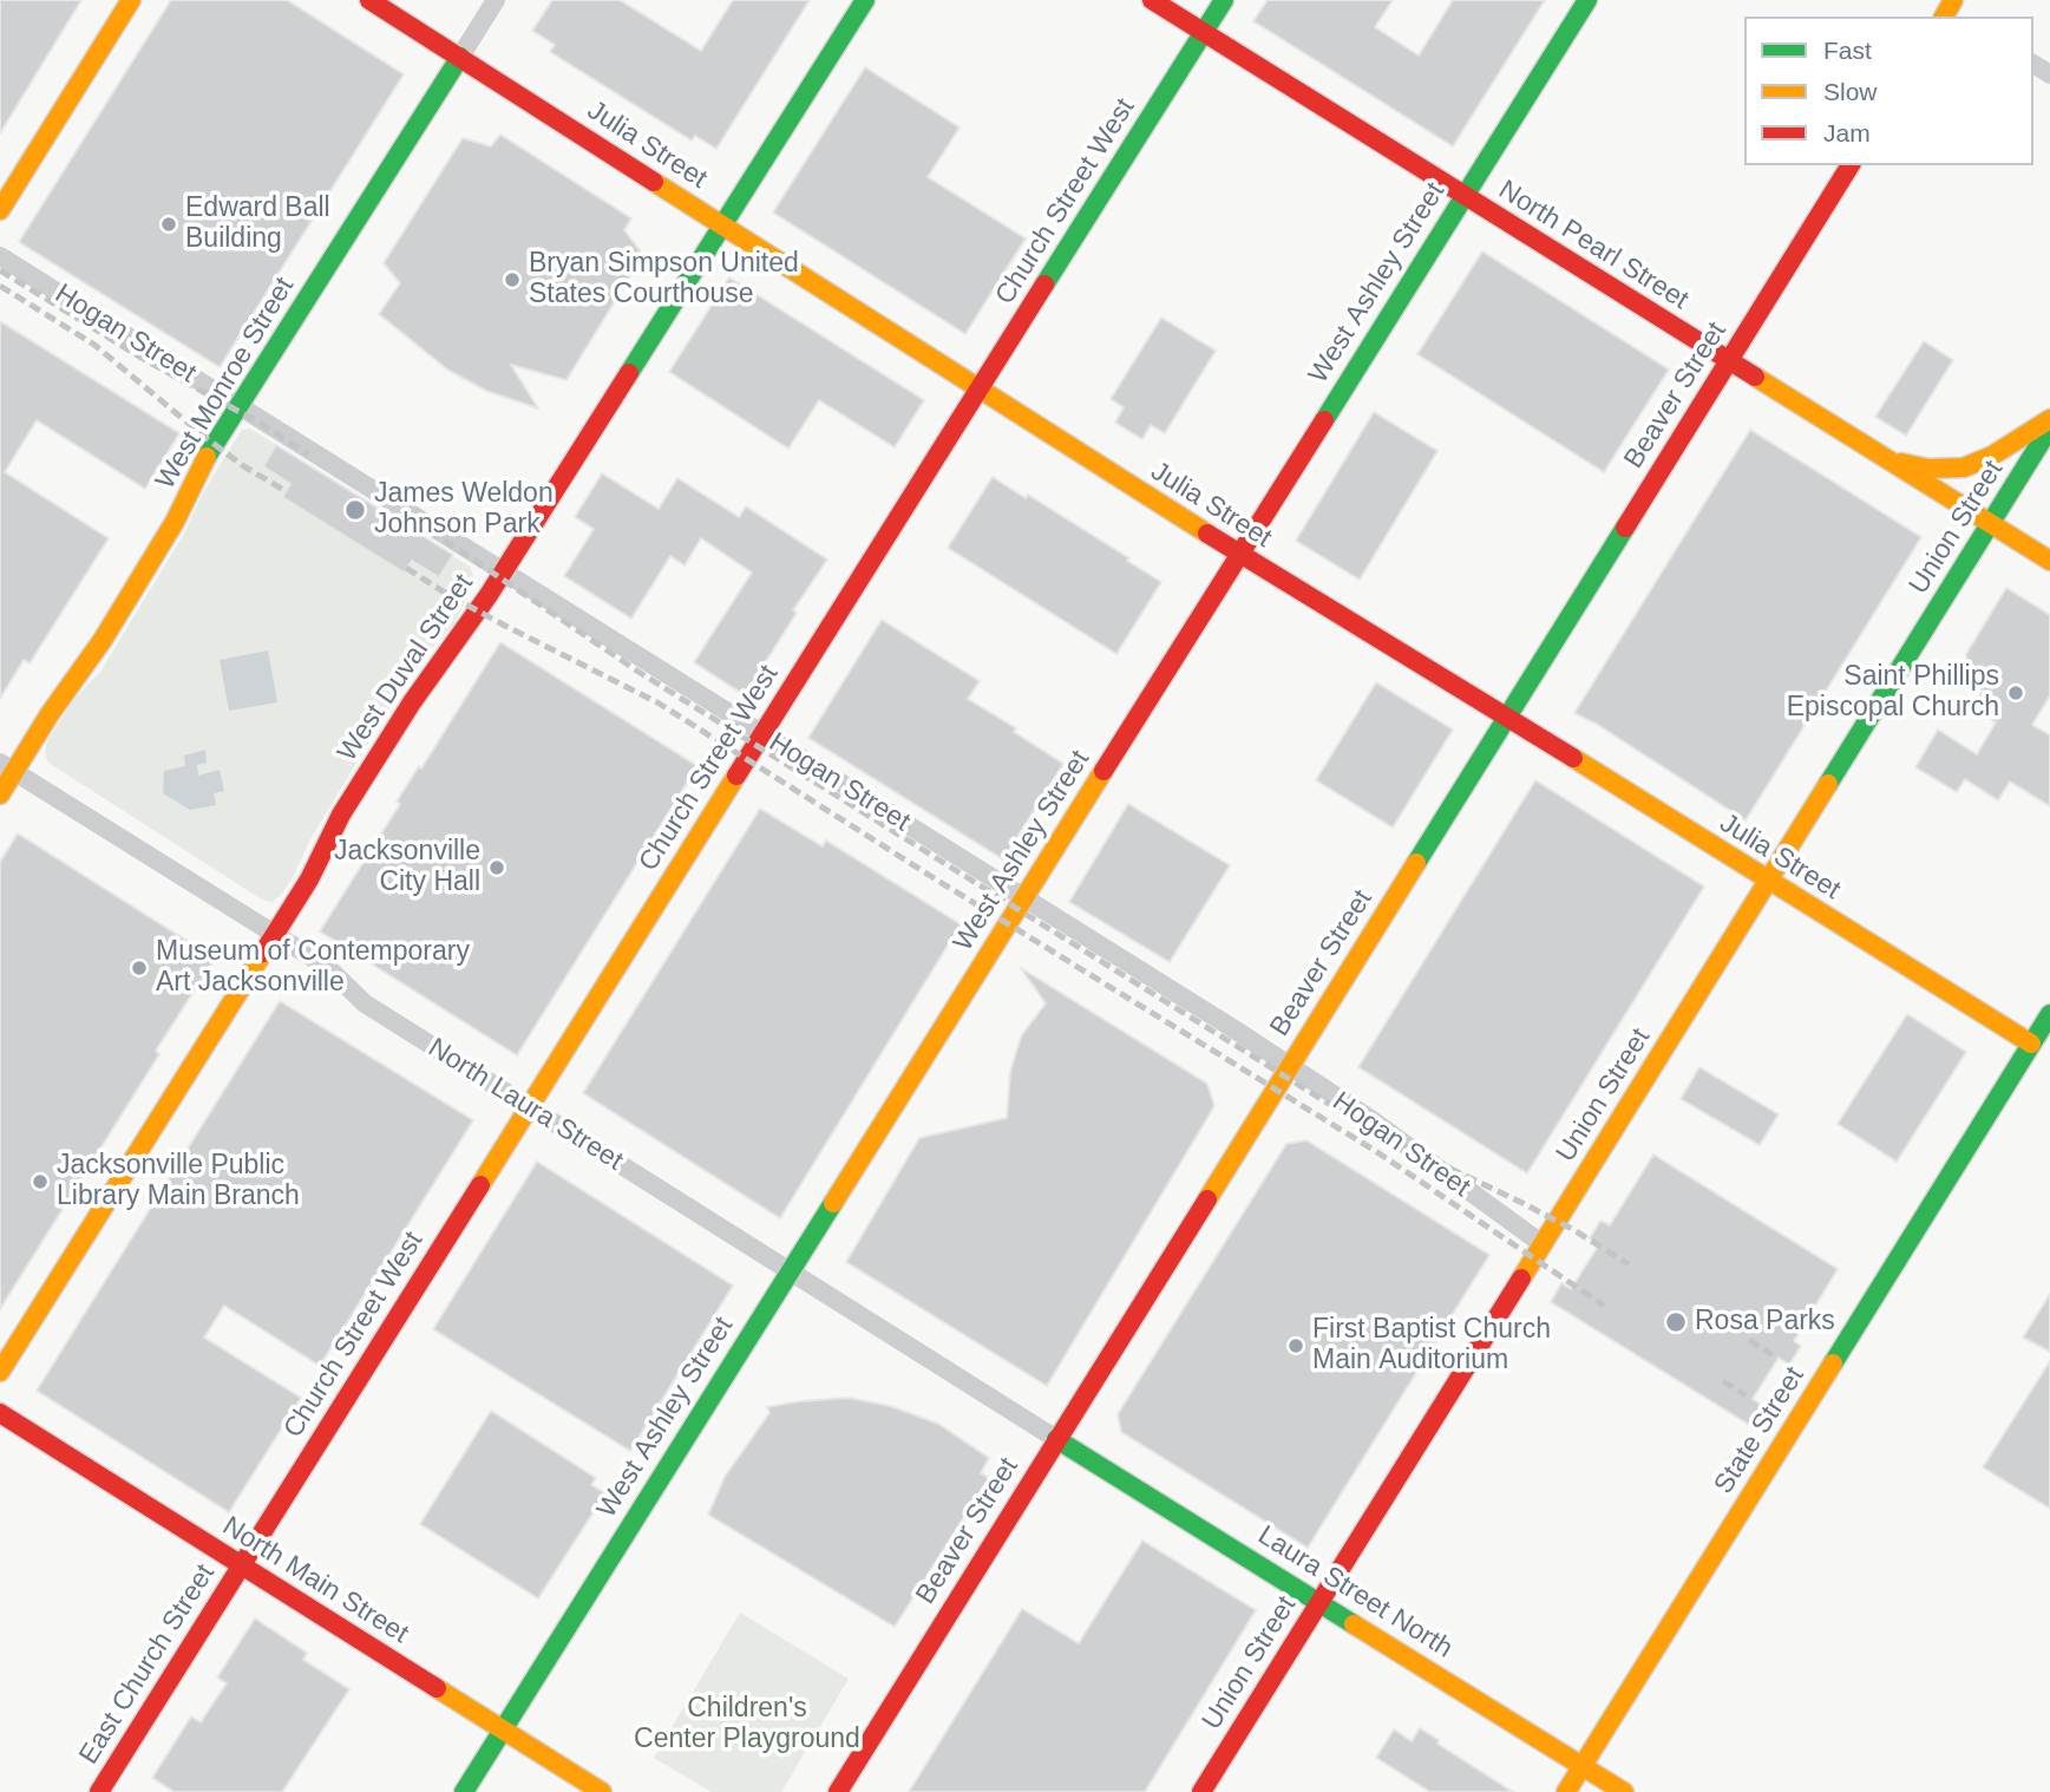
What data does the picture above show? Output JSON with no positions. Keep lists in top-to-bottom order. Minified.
{"streets":{"street":["Julia Street","Church Street West","North Pearl Street","West Ashley Street","Hogan Street","West Monroe Street","Beaver Street","Union Street","West Duval Street","North Laura Street","State Street","North Main Street","Laura Street North","East Church Street"]},"crossings":[["Julia Street","Church Street West"],["Julia Street","West Ashley Street"],["Julia Street","West Monroe Street"],["Julia Street","Beaver Street"],["Julia Street","Union Street"],["Julia Street","West Duval Street"],["Julia Street","State Street"],["Church Street West","North Pearl Street"],["Church Street West","Hogan Street"],["Church Street West","North Laura Street"],["Church Street West","North Main Street"],["Church Street West","East Church Street"],["North Pearl Street","West Ashley Street"],["North Pearl Street","Beaver Street"],["North Pearl Street","Union Street"],["West Ashley Street","Hogan Street"],["West Ashley Street","North Laura Street"],["West Ashley Street","North Main Street"],["Hogan Street","West Monroe Street"],["Hogan Street","Beaver Street"],["Hogan Street","Union Street"],["Hogan Street","West Duval Street"],["West Monroe Street","North Laura Street"],["Beaver Street","North Laura Street"],["Beaver Street","Laura Street North"],["Union Street","Laura Street North"],["West Duval Street","North Laura Street"],["North Laura Street","Laura Street North"],["State Street","Laura Street North"],["North Main Street","East Church Street"]],"parks":["Children's Center Playground"],"places":["Edward Ball Building","Bryan Simpson United States Courthouse","James Weldon Johnson Park","Saint Phillips Episcopal Church","Jacksonville City Hall","Museum of Contemporary Art Jacksonville","Jacksonville Public Library Main Branch","Rosa Parks","First Baptist Church Main Auditorium"],"legend":["Fast","Slow","Jam"]}
